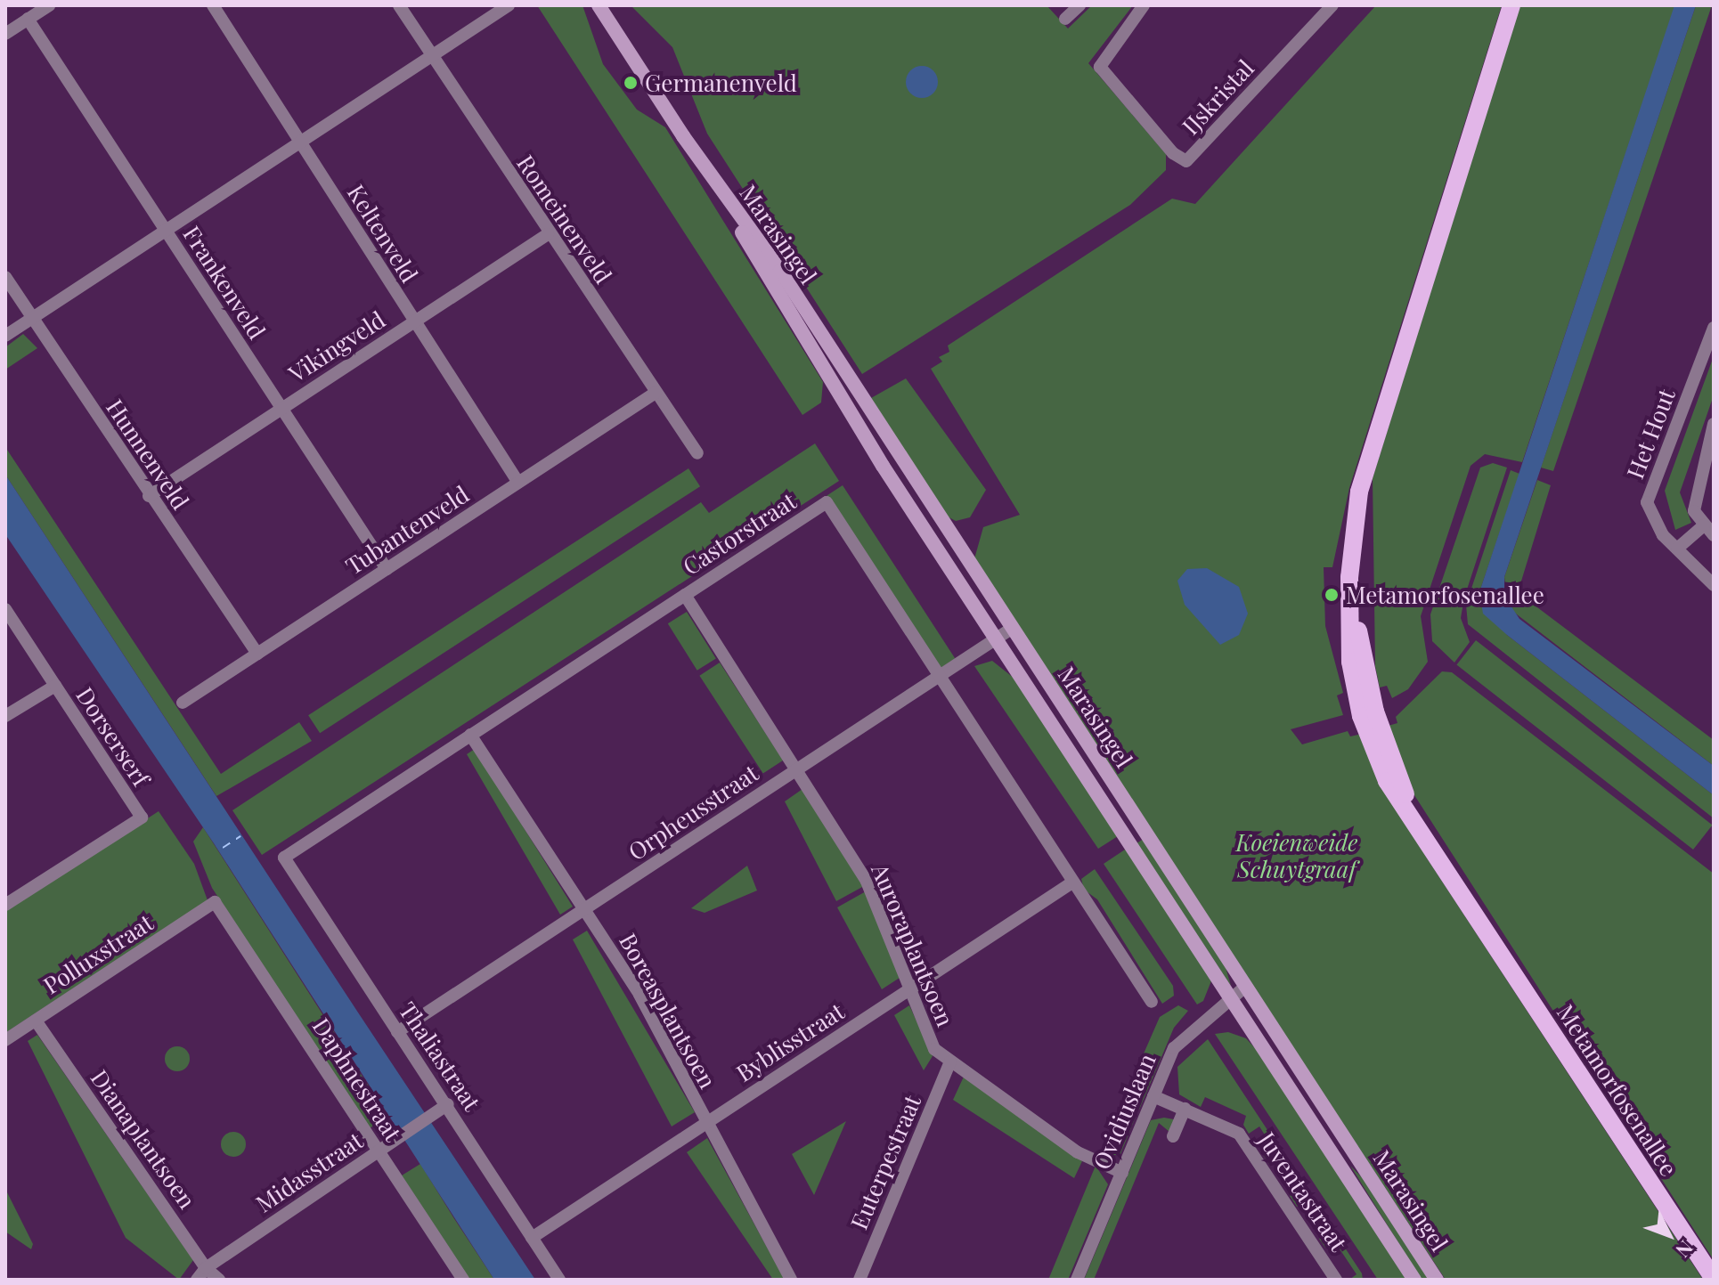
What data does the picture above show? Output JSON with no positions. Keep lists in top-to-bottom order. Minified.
{"streets":{"main road":["Metamorfosenallee"],"street":["IJskristal","Romeinenveld","Keltenveld","Marasingel","Frankenveld","Vikingveld","Het Hout","Hunnenveld","Tubantenveld","Castorstraat","Dorserserf","Orpheusstraat","Auroraplantsoen","Polluxstraat","Boreasplantsoen","Byblisstraat","Thaliastraat","Daphnestraat","Ovidiuslaan","Dianaplantsoen","Euterpestraat","Midasstraat","Juventastraat"]},"crossings":[["Romeinenveld","Vikingveld"],["Romeinenveld","Tubantenveld"],["Keltenveld","Vikingveld"],["Keltenveld","Tubantenveld"],["Marasingel","Orpheusstraat"],["Marasingel","Ovidiuslaan"],["Frankenveld","Vikingveld"],["Frankenveld","Tubantenveld"],["Vikingveld","Hunnenveld"],["Hunnenveld","Tubantenveld"],["Castorstraat","Orpheusstraat"],["Castorstraat","Auroraplantsoen"],["Castorstraat","Boreasplantsoen"],["Castorstraat","Byblisstraat"],["Castorstraat","Thaliastraat"],["Orpheusstraat","Auroraplantsoen"],["Orpheusstraat","Boreasplantsoen"],["Orpheusstraat","Thaliastraat"],["Auroraplantsoen","Byblisstraat"],["Auroraplantsoen","Ovidiuslaan"],["Auroraplantsoen","Euterpestraat"],["Polluxstraat","Daphnestraat"],["Polluxstraat","Dianaplantsoen"],["Boreasplantsoen","Byblisstraat"],["Byblisstraat","Thaliastraat"],["Thaliastraat","Midasstraat"],["Daphnestraat","Midasstraat"],["Ovidiuslaan","Juventastraat"],["Dianaplantsoen","Midasstraat"]],"parks":["Koeienweide Schuytgraaf"],"places":["Germanenveld","Metamorfosenallee"],"north":"bottom right"}
